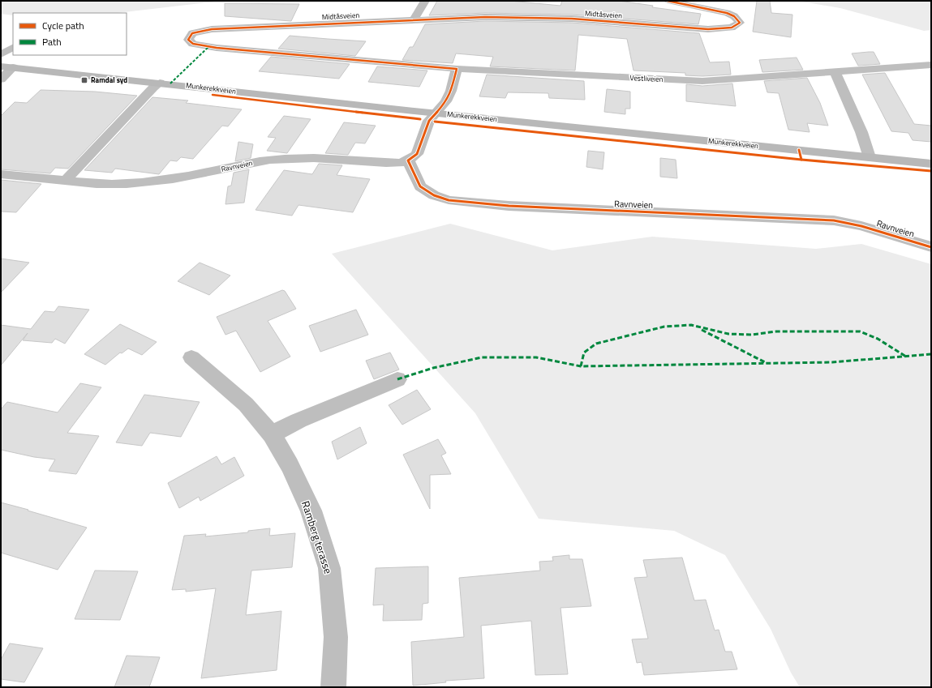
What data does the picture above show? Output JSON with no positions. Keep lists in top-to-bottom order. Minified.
{"streets":{"main road":["Munkerekkveien"],"street":["Midtåsveien","Vestliveien","Ravnveien","Ramberg terasse"]},"crossings":[["Midtåsveien","Vestliveien"]],"places":{"transit":["Ramdal syd"]},"legend":["Cycle path","Path"]}
